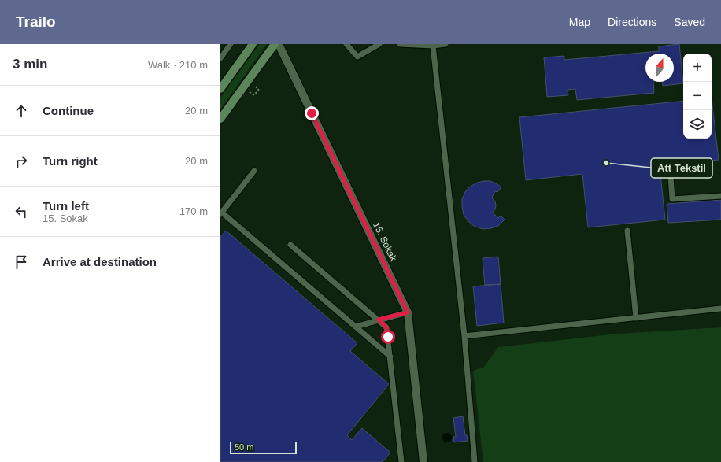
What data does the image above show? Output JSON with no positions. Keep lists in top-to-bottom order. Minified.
{"streets":{"street":["15. Sokak"]},"places":["Att Tekstil"],"scale_bar":"50 m","north":"top","page":{"header":"Trailo","nav":["Map","Directions","Saved"],"heading":["3 min","Walk · 210 m"],"map_buttons":["+","−"],"list":[["Continue","20 m"],["Turn right","20 m"],["Turn left","15. Sokak","170 m"],"Arrive at destination"],"scale":"50 m"}}
